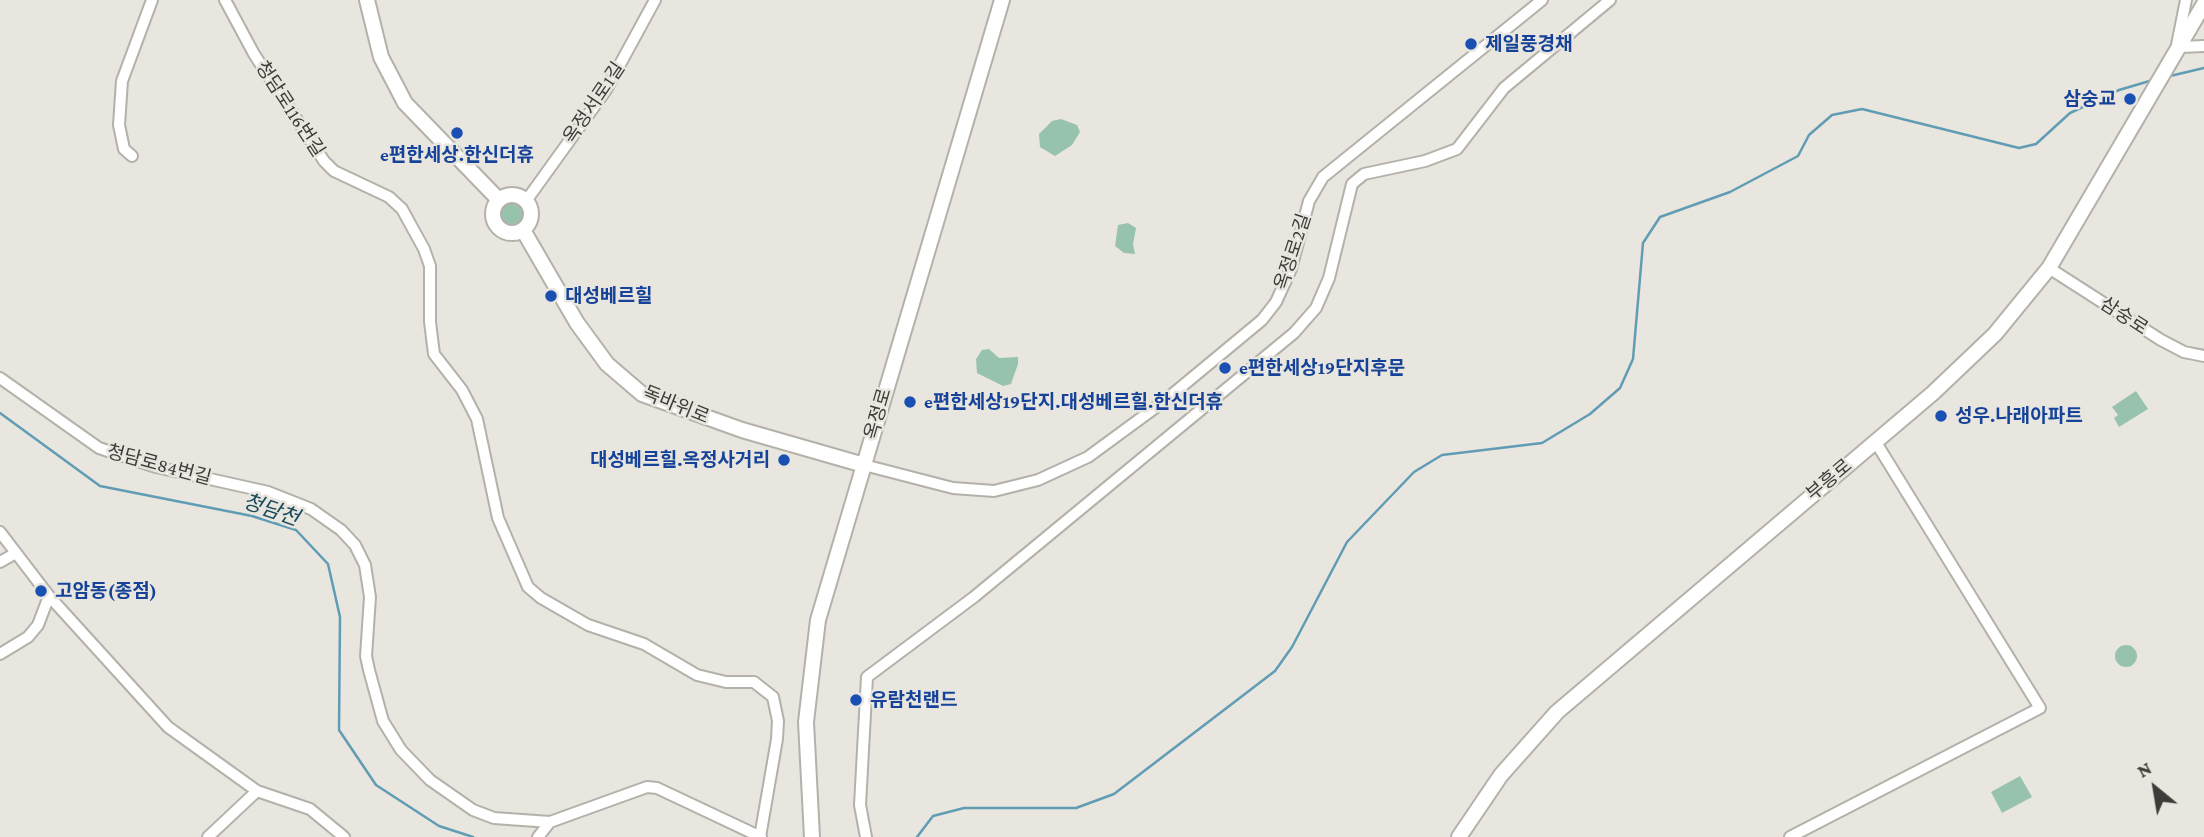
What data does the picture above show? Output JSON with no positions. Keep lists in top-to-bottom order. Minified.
{"streets":{"main road":["독바위로","옥정로","부흥로"],"street":["옥정서로1길","청담로116번길","옥정로2길","삼숭로","청담로84번길"]},"crossings":[["옥정서로1길","독바위로"],["청담로116번길","청담로84번길"],["옥정로2길","독바위로"],["옥정로2길","옥정로"],["삼숭로","부흥로"],["독바위로","옥정로"]],"water":["청담천"],"places":["제일풍경채","삼숭교","e편한세상.한신더휴","대성베르힐","e편한세상19단지후문","e편한세상19단지.대성베르힐.한신더휴","성우.나래아파트","대성베르힐.옥정사거리","고암동(종점)","유람천랜드"],"north":"top left"}
